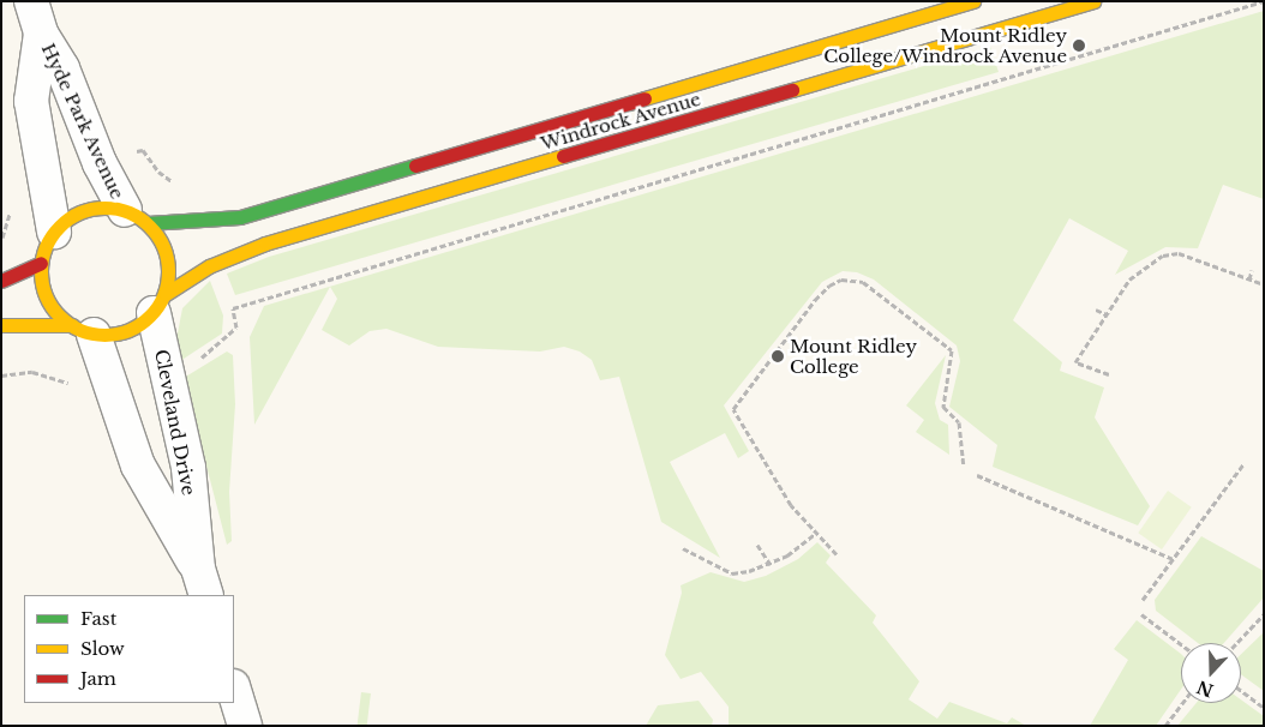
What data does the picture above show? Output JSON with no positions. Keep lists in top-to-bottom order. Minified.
{"streets":{"street":["Hyde Park Avenue","Windrock Avenue","Cleveland Drive"]},"crossings":[["Hyde Park Avenue","Windrock Avenue"],["Hyde Park Avenue","Cleveland Drive"],["Windrock Avenue","Cleveland Drive"]],"places":["Mount Ridley College/Windrock Avenue","Mount Ridley College"],"legend":["Fast","Slow","Jam"],"north":"bottom"}
